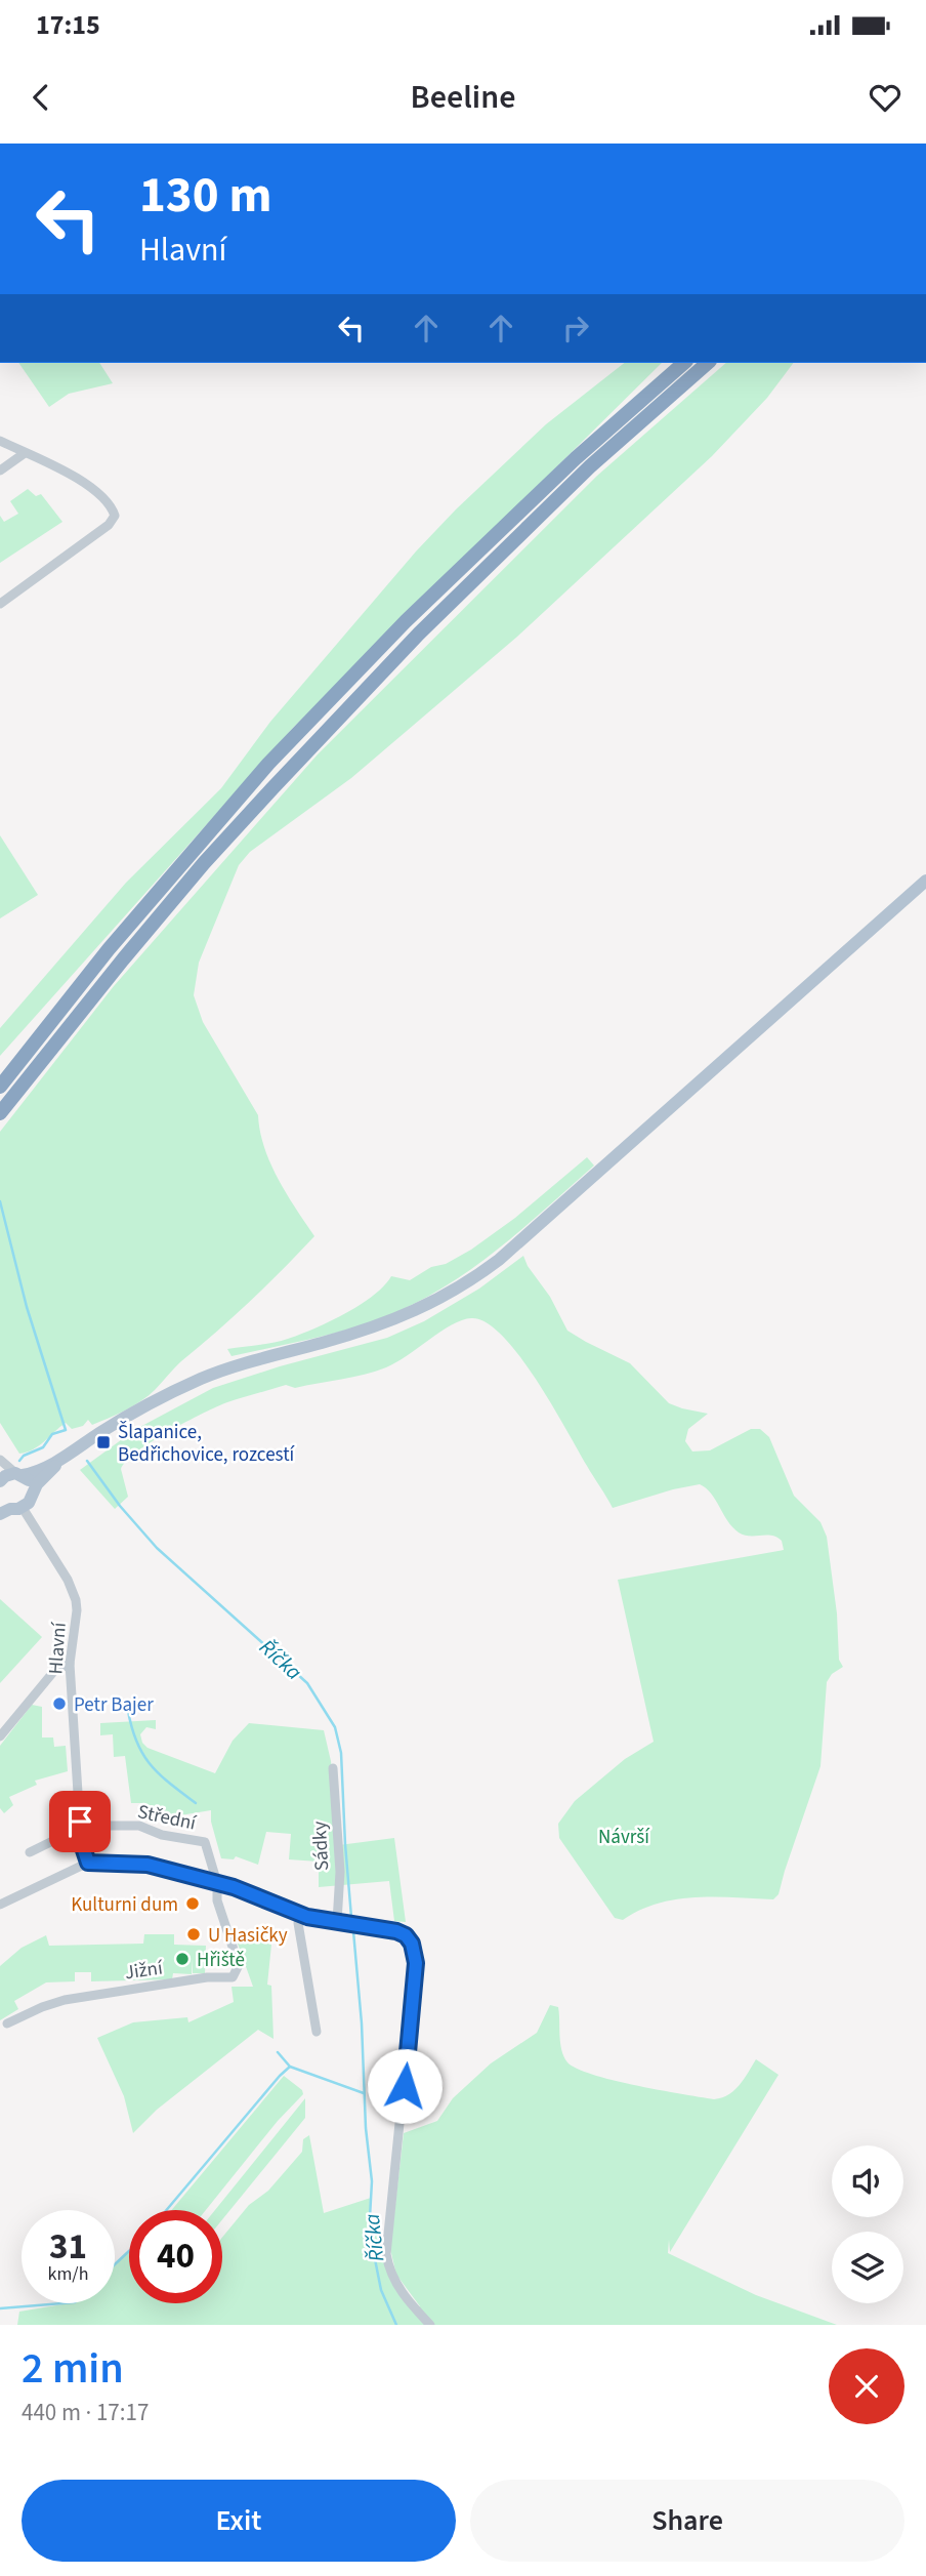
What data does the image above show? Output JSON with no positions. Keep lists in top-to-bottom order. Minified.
{"streets":{"street":["Hlavní","Střední","Sádky","Jižní"]},"crossings":[["Hlavní","Střední"],["Střední","Jižní"]],"water":["Říčka"],"parks":["Návrší"],"places":{"transit":["Šlapanice, Bedřichovice, rozcestí"],"other":["Petr Bajer","Kulturni dum","U Hasičky","Hřiště"]},"page":{"status":"17:15","header":"Beeline","turn":["130 m","Hlavní"],"speed":"31 km/h","limit":"40","heading":["2 min","440 m · 17:17"],"buttons":["Exit","Share"]}}
